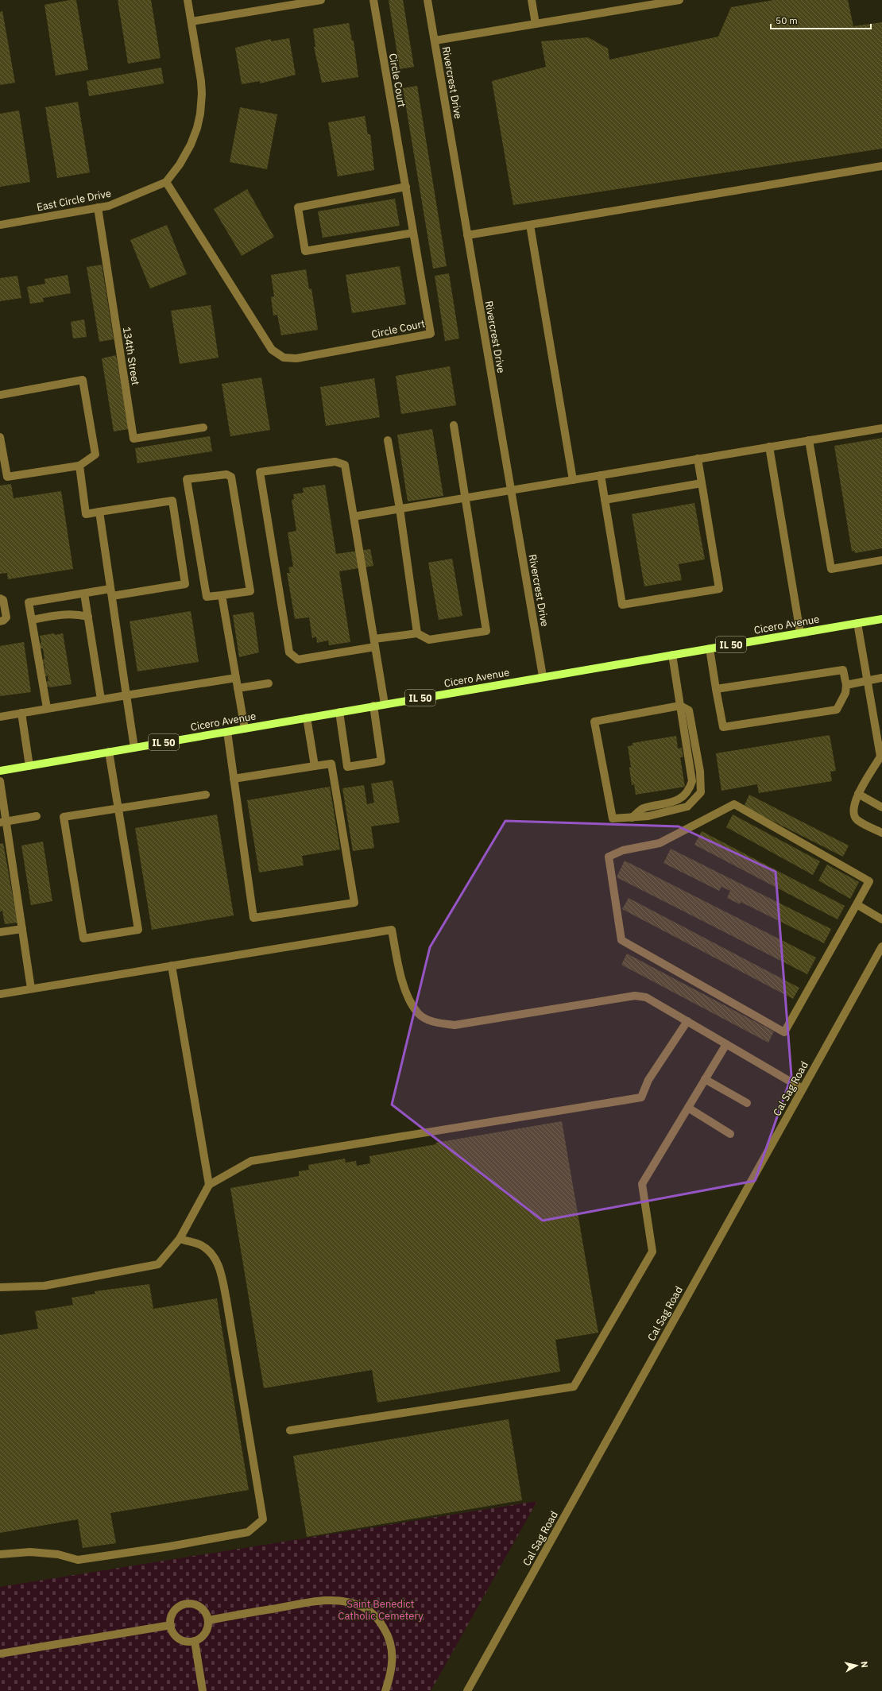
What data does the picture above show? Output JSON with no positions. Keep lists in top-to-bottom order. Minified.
{"streets":{"main road":["Cicero Avenue","IL 50"],"street":["Circle Court","Rivercrest Drive","East Circle Drive","134th Street","Cal Sag Road"]},"crossings":[["Circle Court","East Circle Drive"],["Rivercrest Drive","Cicero Avenue"],["East Circle Drive","134th Street"]],"parks":["Saint Benedict Catholic Cemetery"],"scale_bar":"50 m","north":"right"}
